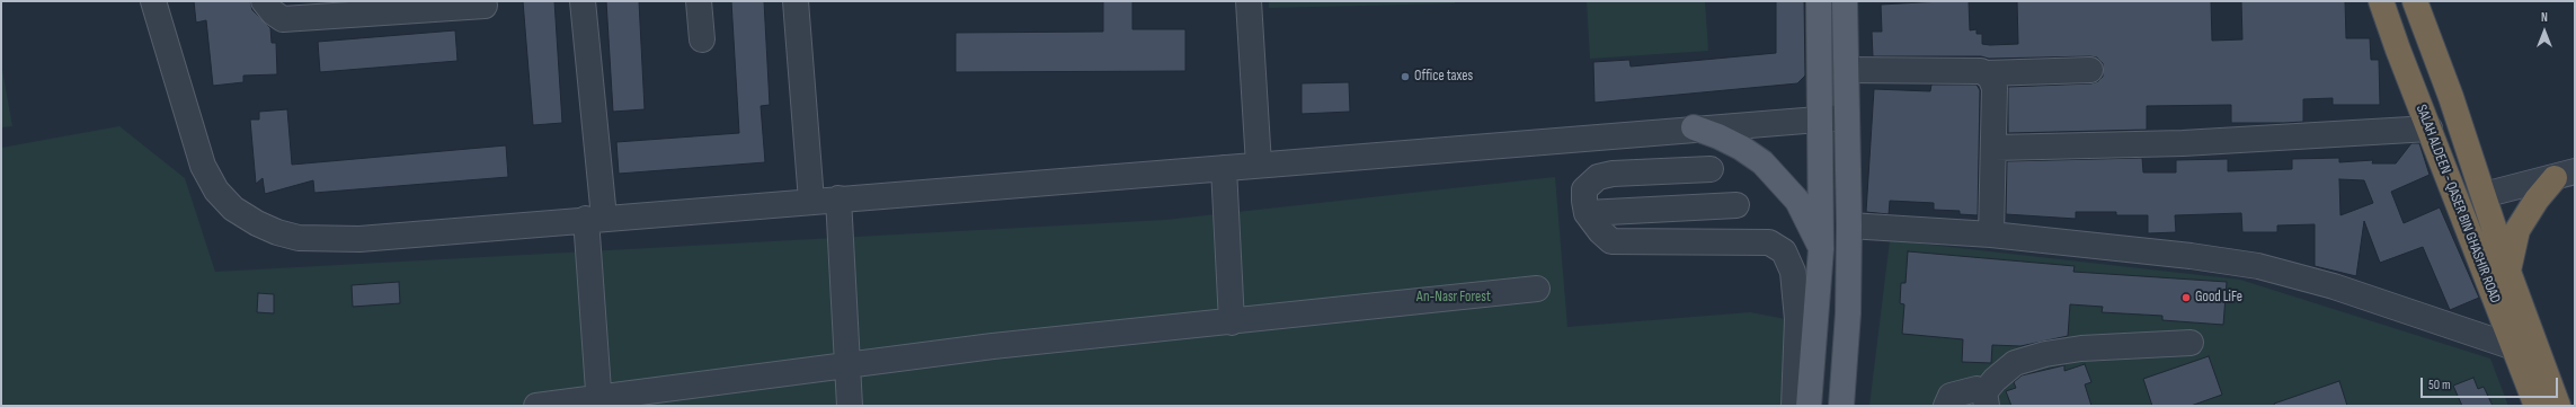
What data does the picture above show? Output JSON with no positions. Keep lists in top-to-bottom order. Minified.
{"streets":{"highway":["SALAH ALDEEN - QASER BIN GHASHIR ROAD"]},"parks":["An-Nasr Forest"],"places":["Office taxes","Good LiFe"],"scale_bar":"50 m","north":"top"}
